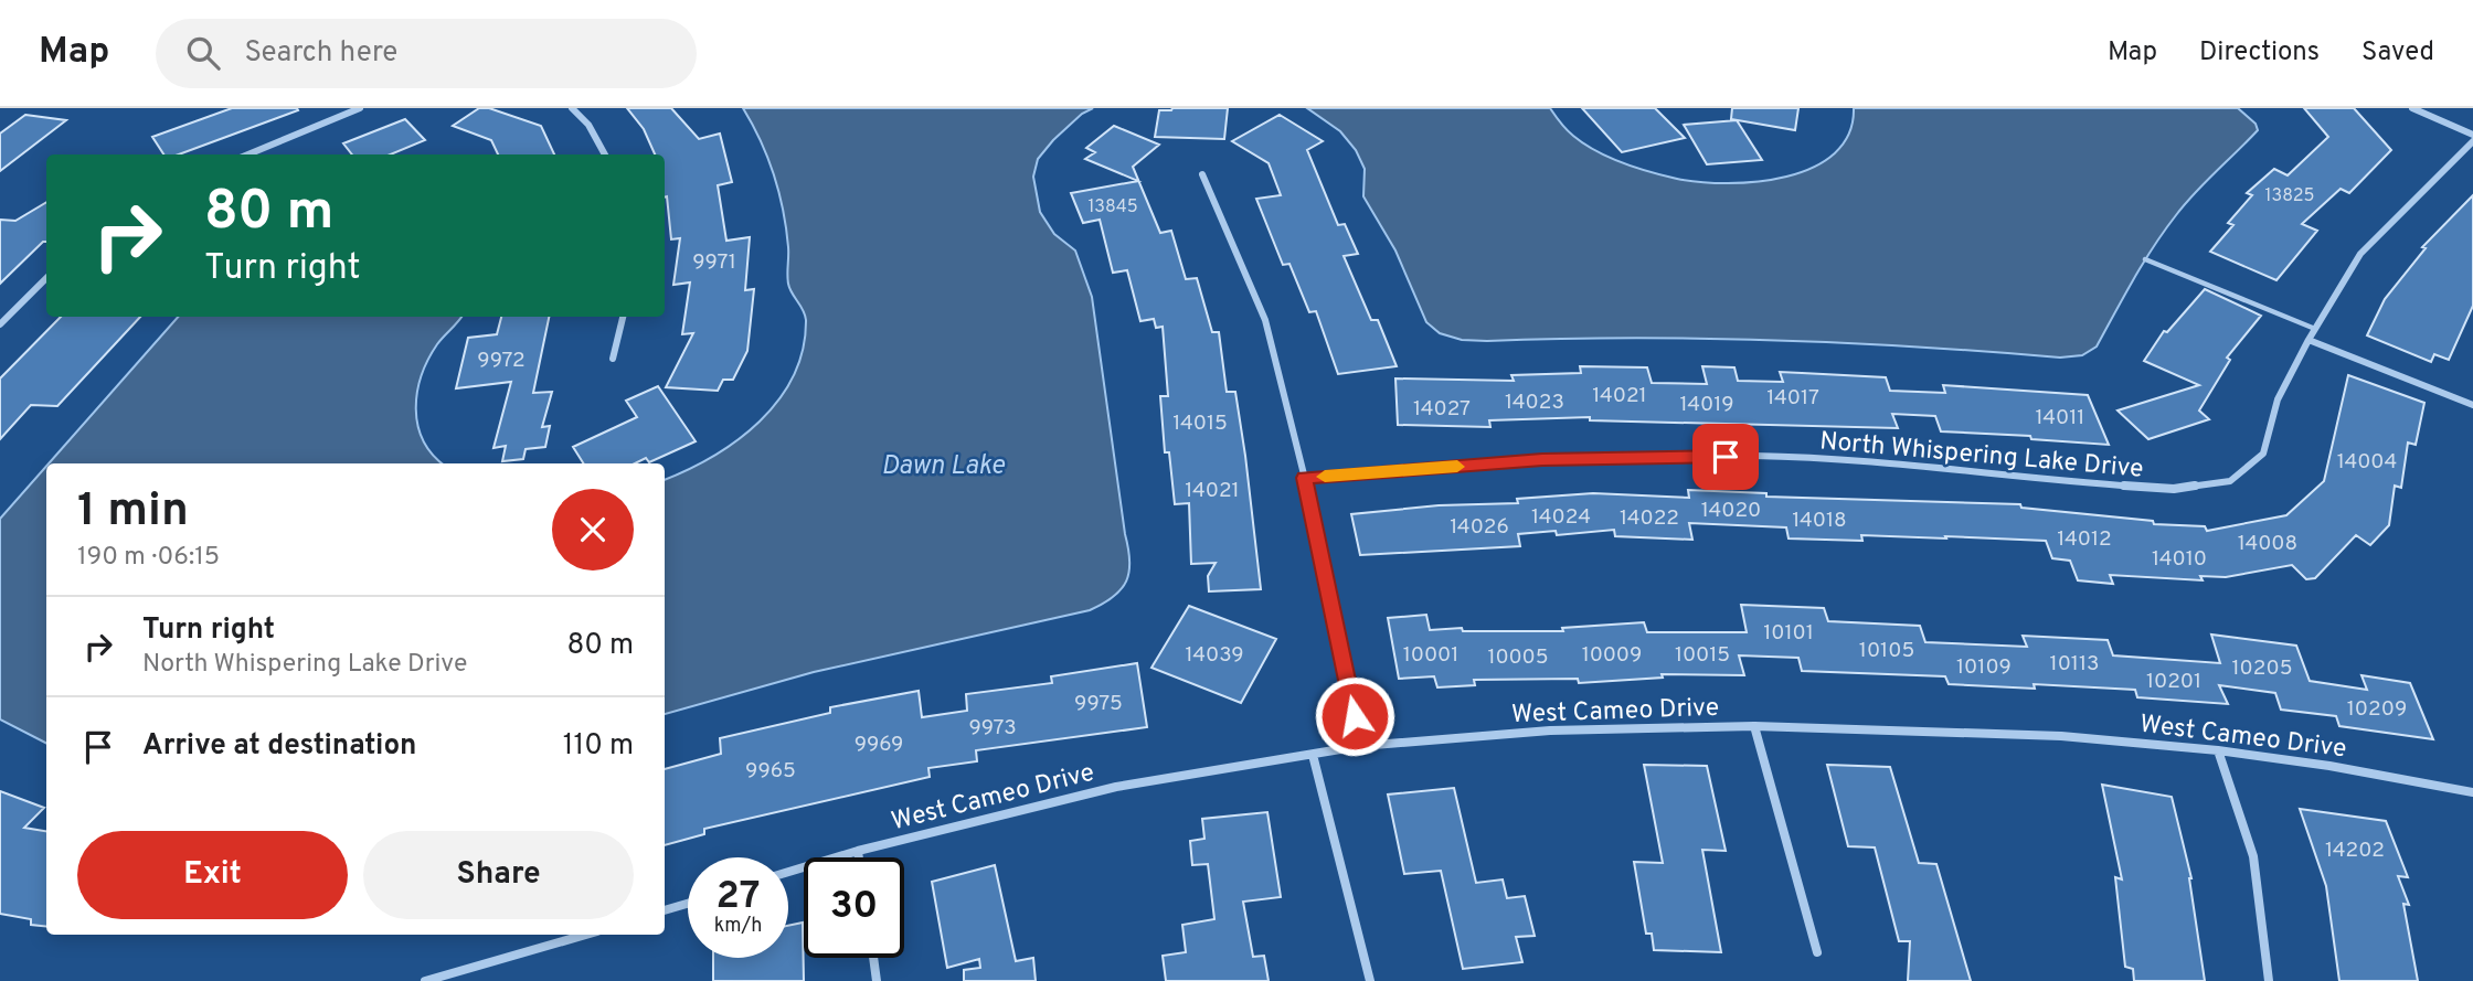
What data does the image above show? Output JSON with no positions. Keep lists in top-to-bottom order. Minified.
{"streets":{"street":["North Whispering Lake Drive","West Cameo Drive"]},"water":["Dawn Lake"],"house_numbers":["13825","13845","9971","9972","14021","14017","14023","14019","14027","14011","14015","14004","14021","14020","14024","14022","14018","14026","14012","14008","14010","10101","10105","14039","10001","10009","10015","10005","10113","10109","10205","10201","9975","10209","9973","9969","9965","14202"],"page":{"header":"Map","search":"Search here","nav":["Map","Directions","Saved"],"turn":["80 m","Turn right"],"heading":["1 min","190 m · 06:15"],"list":[{"name":"Turn right","note":"North Whispering Lake Drive","value":"80 m"},{"name":"Arrive at destination","value":"110 m"}],"buttons":["Exit","Share"],"speed":"27 km/h","limit":"30"}}
